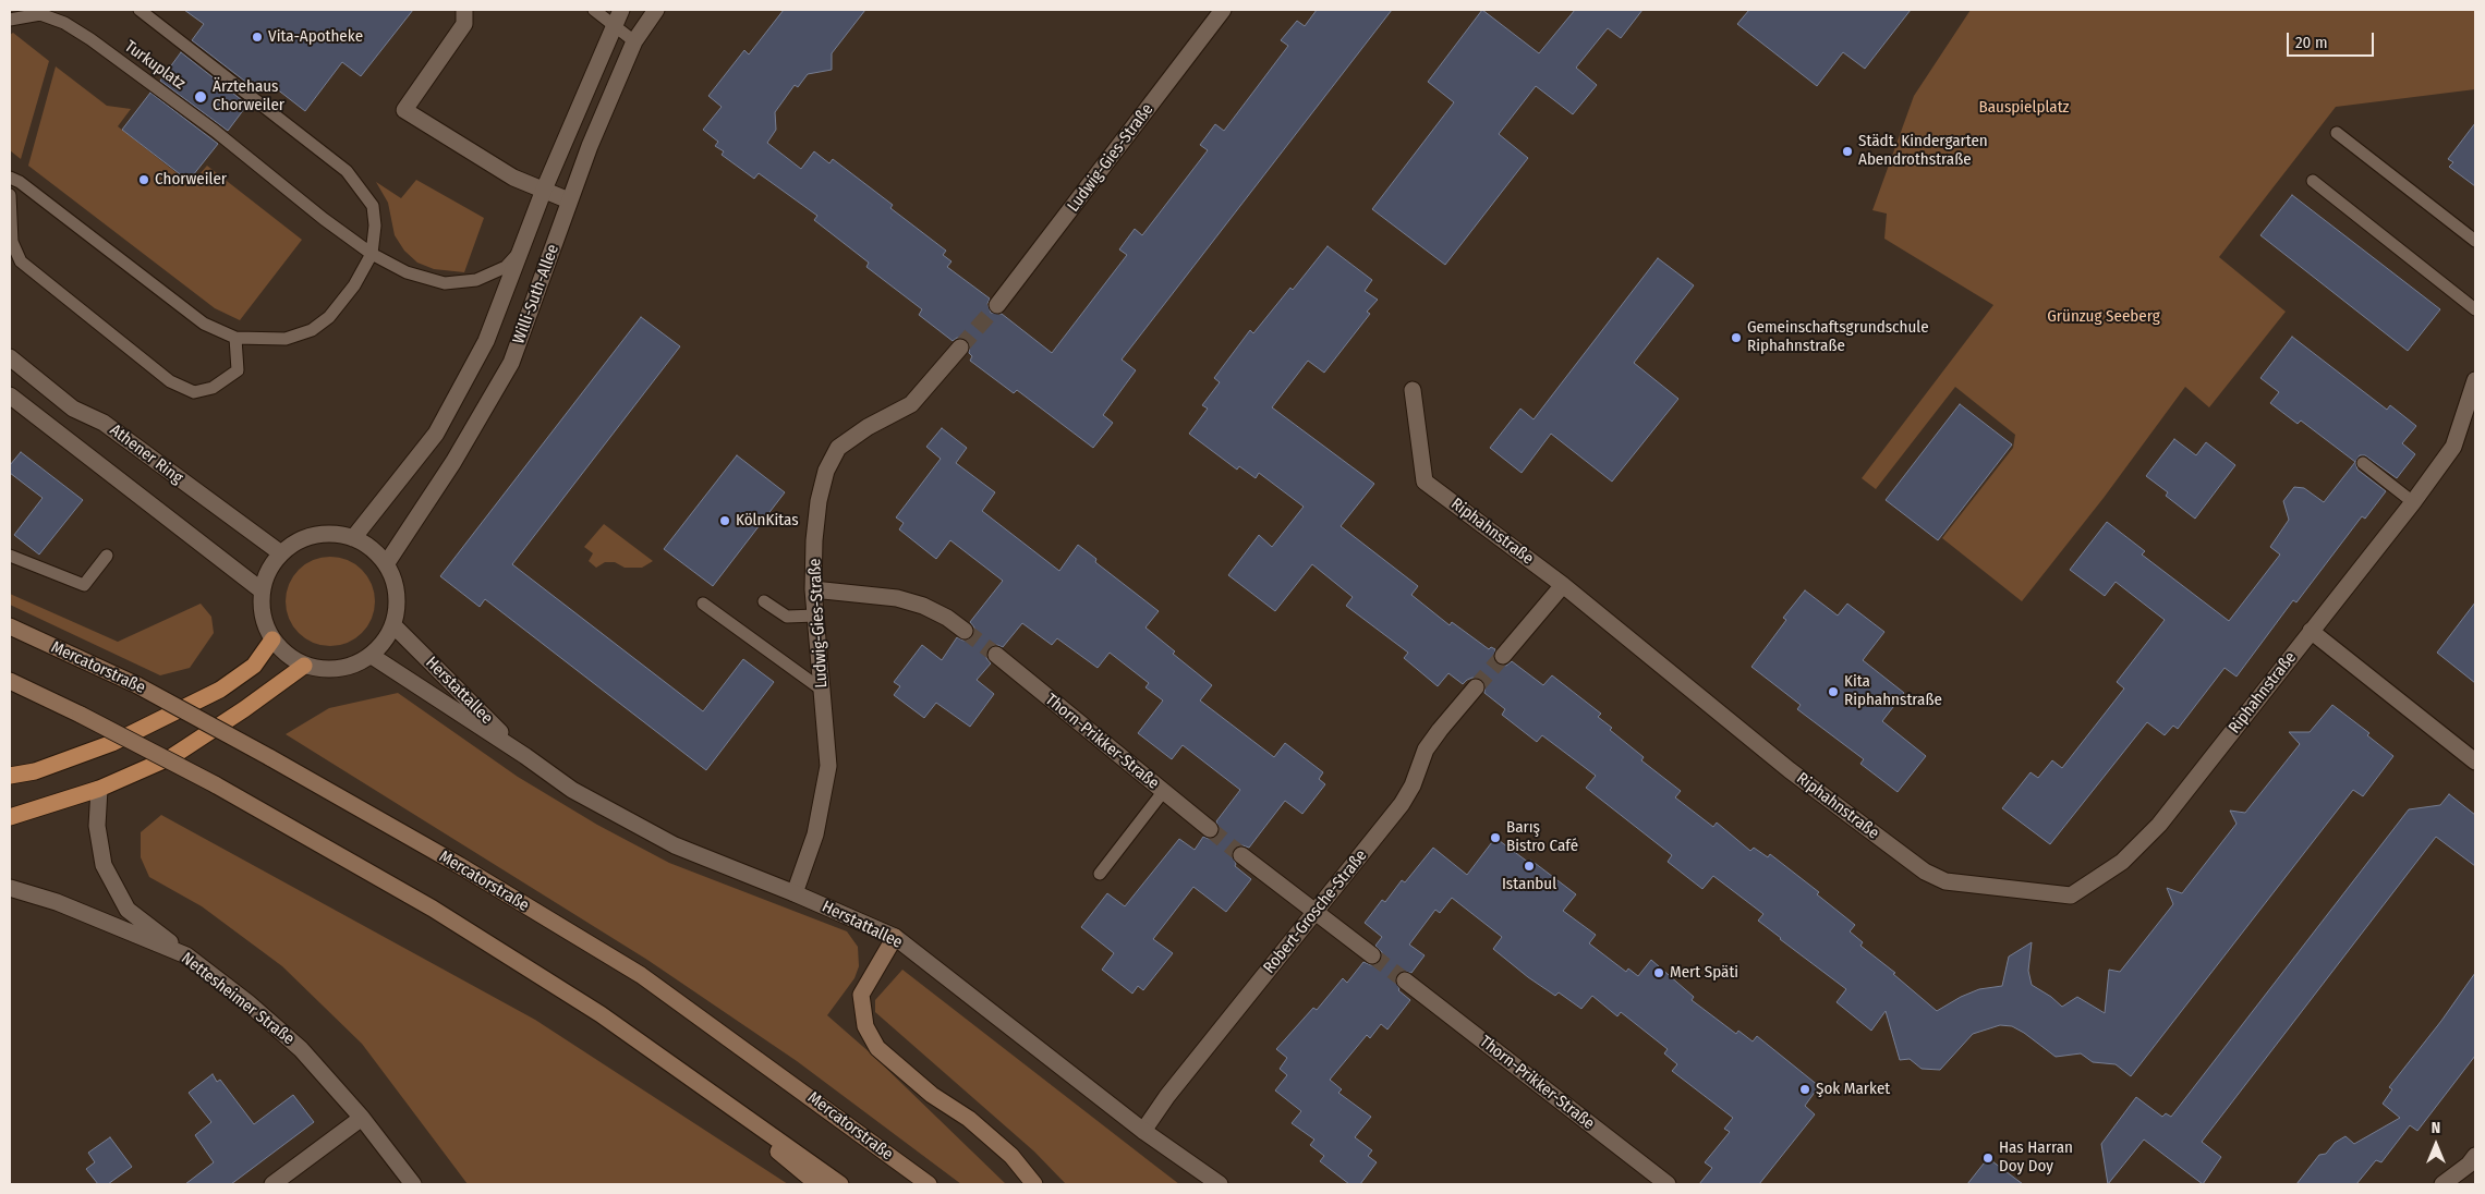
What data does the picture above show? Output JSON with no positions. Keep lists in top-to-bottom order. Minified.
{"streets":{"main road":["Mercatorstraße"],"street":["Ludwig-Gies-Straße","Willi-Suth-Allee","Athener Ring","Riphahnstraße","Herstattallee","Thorn-Prikker-Straße","Robert-Grosche-Straße","Nettesheimer Straße"],"lane":["Turkuplatz"]},"crossings":[["Turkuplatz","Willi-Suth-Allee"],["Ludwig-Gies-Straße","Herstattallee"],["Willi-Suth-Allee","Athener Ring"],["Willi-Suth-Allee","Herstattallee"],["Athener Ring","Herstattallee"],["Herstattallee","Robert-Grosche-Straße"]],"parks":["Bauspielplatz","Grünzug Seeberg"],"places":["Vita-Apotheke","Ärztehaus Chorweiler","Städt. Kindergarten Abendrothstraße","Chorweiler","Gemeinschaftsgrundschule Riphahnstraße","KölnKitas","Kita Riphahnstraße","Barış Bistro Café","Istanbul","Mert Späti","Şok Market","Has Harran Doy Doy"],"scale_bar":"20 m","north":"top"}
